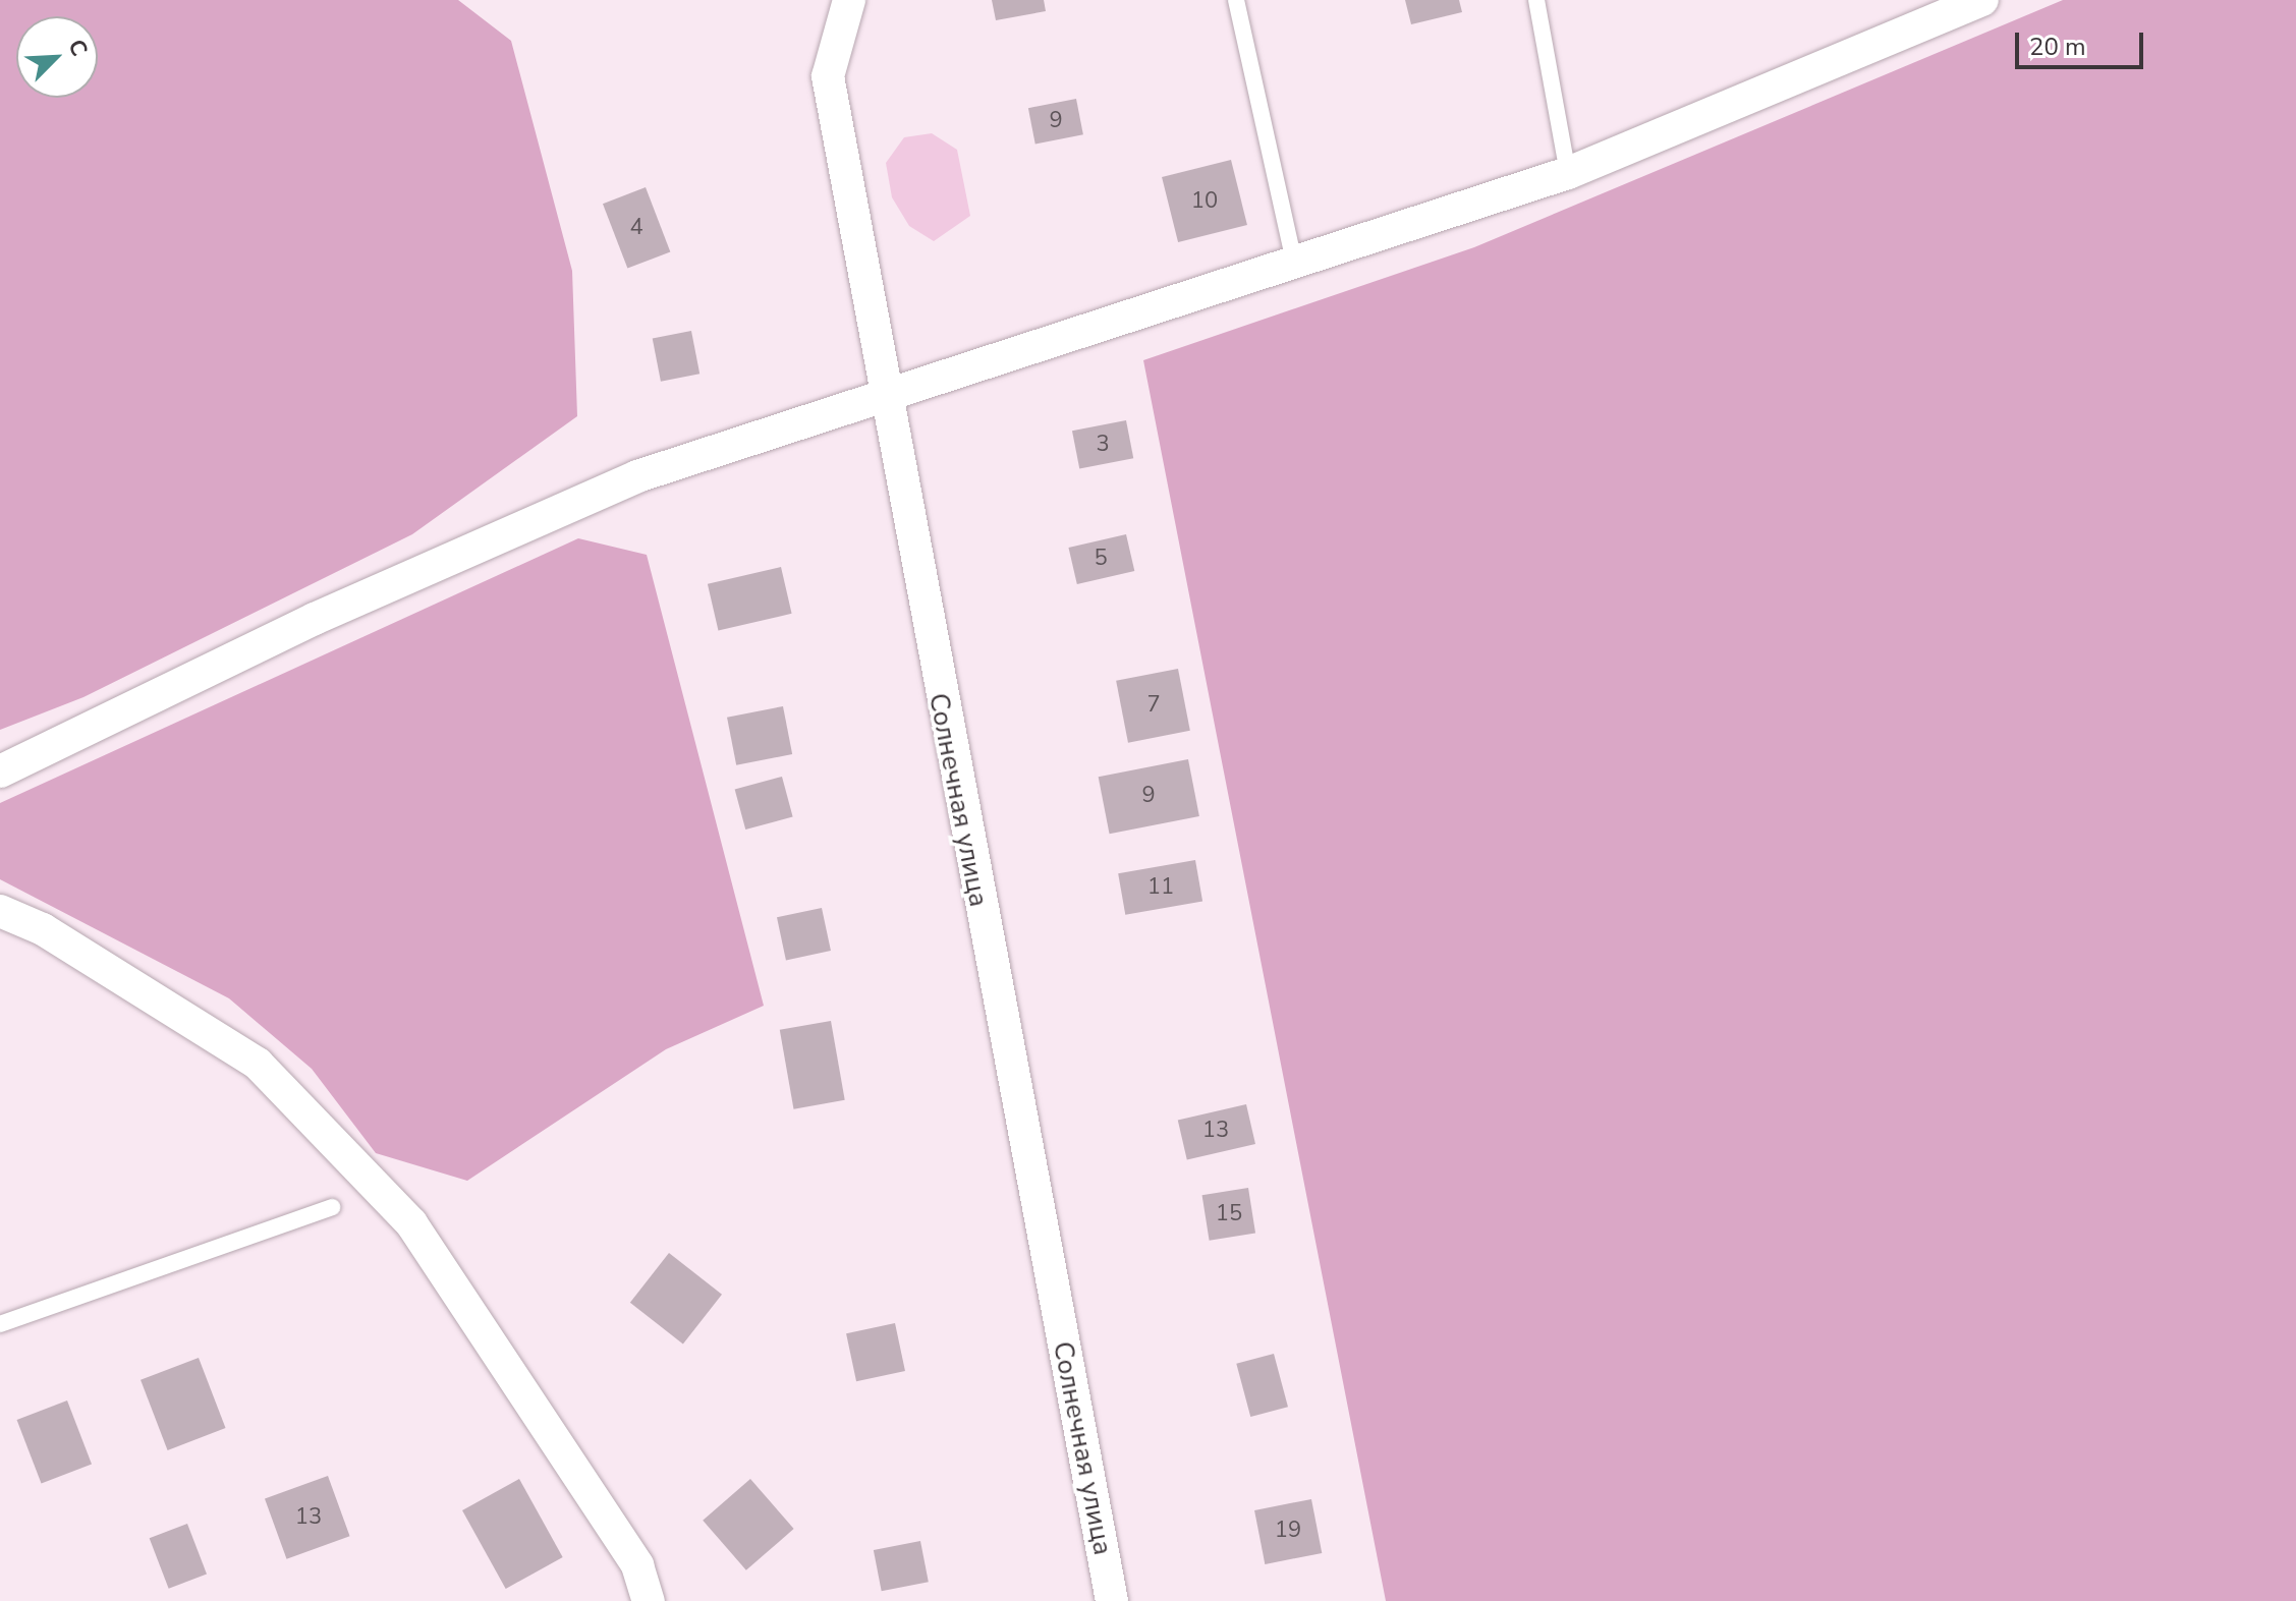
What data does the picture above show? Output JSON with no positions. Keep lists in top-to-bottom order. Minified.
{"streets":{"street":["Солнечная улица"]},"house_numbers":["9","10","4","3","5","7","9","11","13","15","13","19"],"scale_bar":"20 m","north":"top right"}
